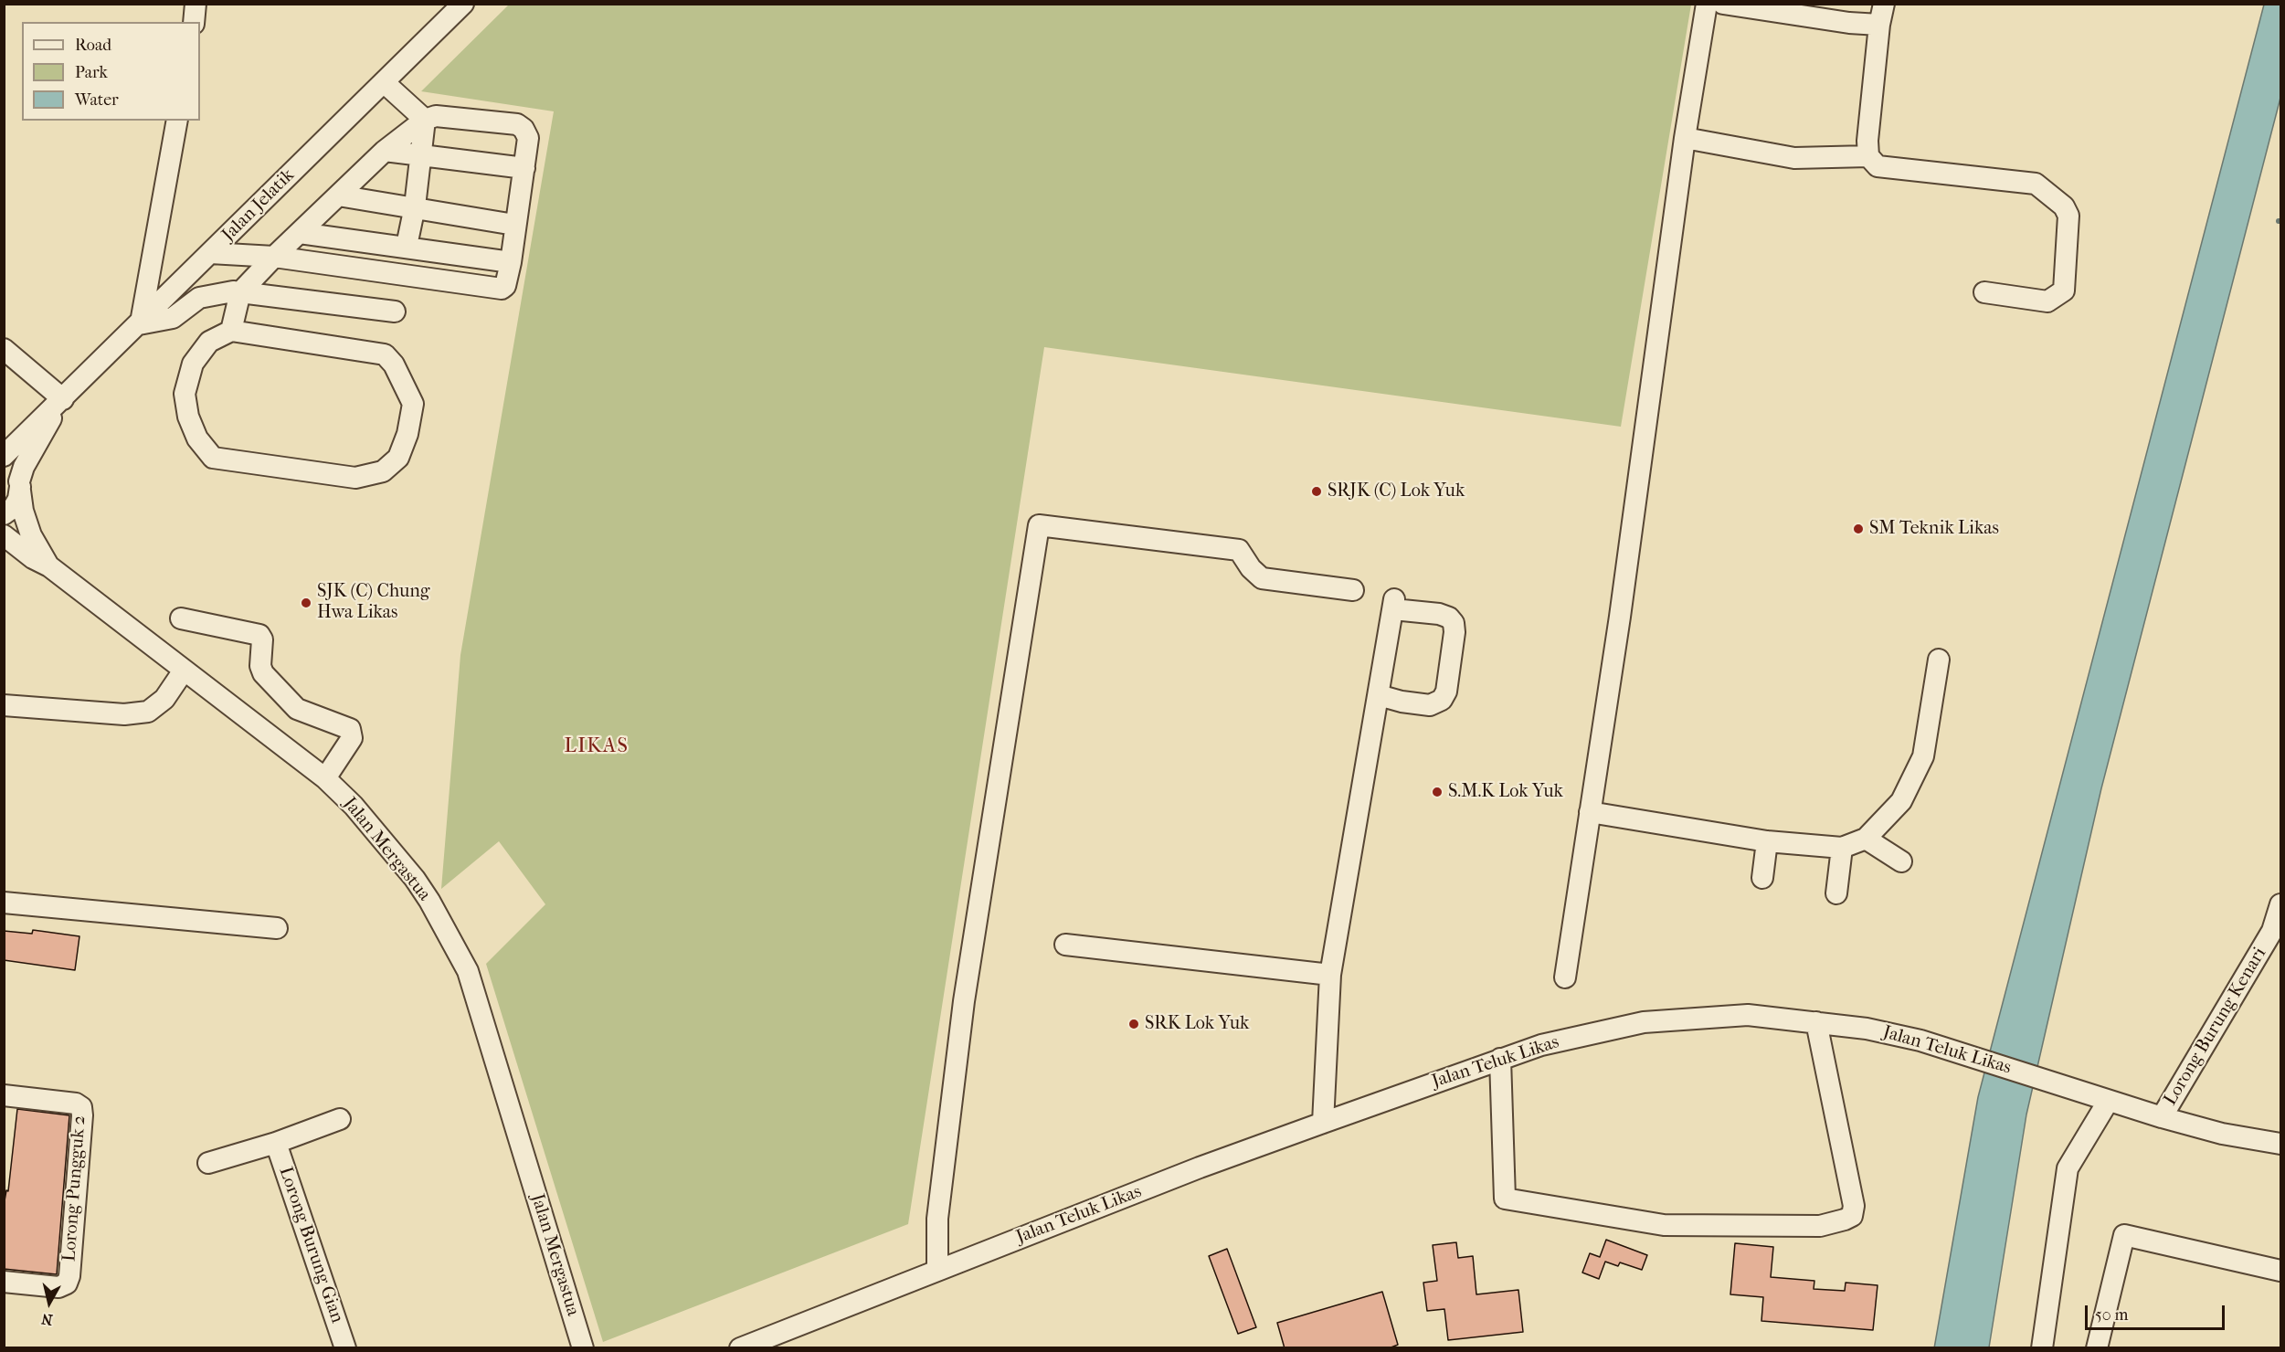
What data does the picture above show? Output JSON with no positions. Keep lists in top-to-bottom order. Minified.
{"streets":{"street":["Jalan Jelatik","Jalan Mergastua","Lorong Burung Kenari","Jalan Teluk Likas","Lorong Pungguk 2","Lorong Burung Gian"]},"crossings":[["Jalan Jelatik","Jalan Mergastua"],["Lorong Burung Kenari","Jalan Teluk Likas"]],"districts":["LIKAS"],"places":["SRJK (C) Lok Yuk","SM Teknik Likas","SJK (C) Chung Hwa Likas","S.M.K Lok Yuk","SRK Lok Yuk"],"legend":["Road","Park","Water"],"scale_bar":"50 m","north":"bottom"}
